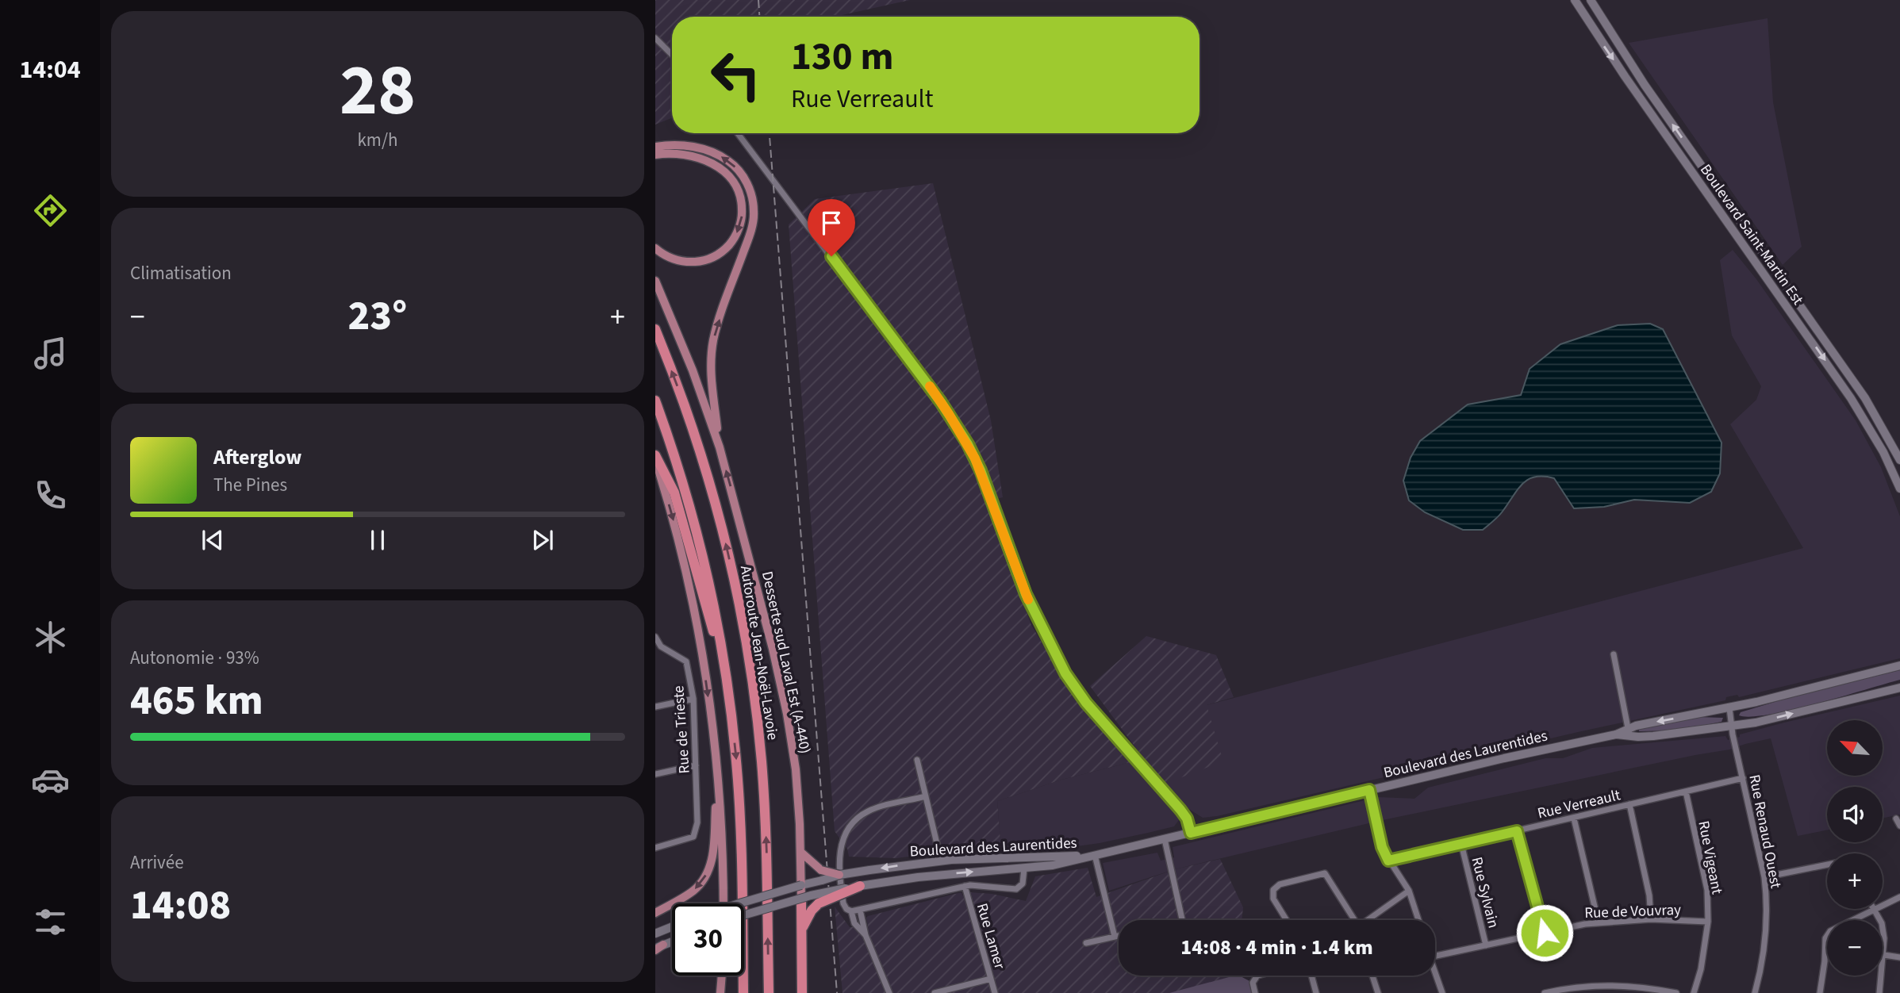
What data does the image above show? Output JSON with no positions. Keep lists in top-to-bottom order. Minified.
{"streets":{"highway":["Autoroute Jean-Noël-Lavoie"],"main road":["Boulevard Saint-Martin Est","Desserte sud Laval Est (A-440)","Boulevard des Laurentides"],"street":["Rue de Trieste","Rue Verreault","Rue Renaud Ouest","Rue Vigeant","Rue Sylvain","Rue de Vouvray","Rue Lamer"]},"crossings":[["Desserte sud Laval Est (A-440)","Boulevard des Laurentides"],["Boulevard des Laurentides","Rue Renaud Ouest"],["Boulevard des Laurentides","Rue Lamer"],["Rue Verreault","Rue Renaud Ouest"],["Rue Verreault","Rue Vigeant"],["Rue Verreault","Rue Sylvain"],["Rue Vigeant","Rue de Vouvray"],["Rue Sylvain","Rue de Vouvray"]],"north":"top left","page":{"tabs":"14:04","tile":[["28","km/h"],"Climatisation",["Autonomie · 93%","465 km"],["Arrivée","14:08"]],"turn":["130 m","Rue Verreault"],"heat":["−","23°","+"],"song":["Afterglow","The Pines"],"map_buttons":["+","−"],"limit":"30","trip":"14:08 · 4 min · 1.4 km"}}
